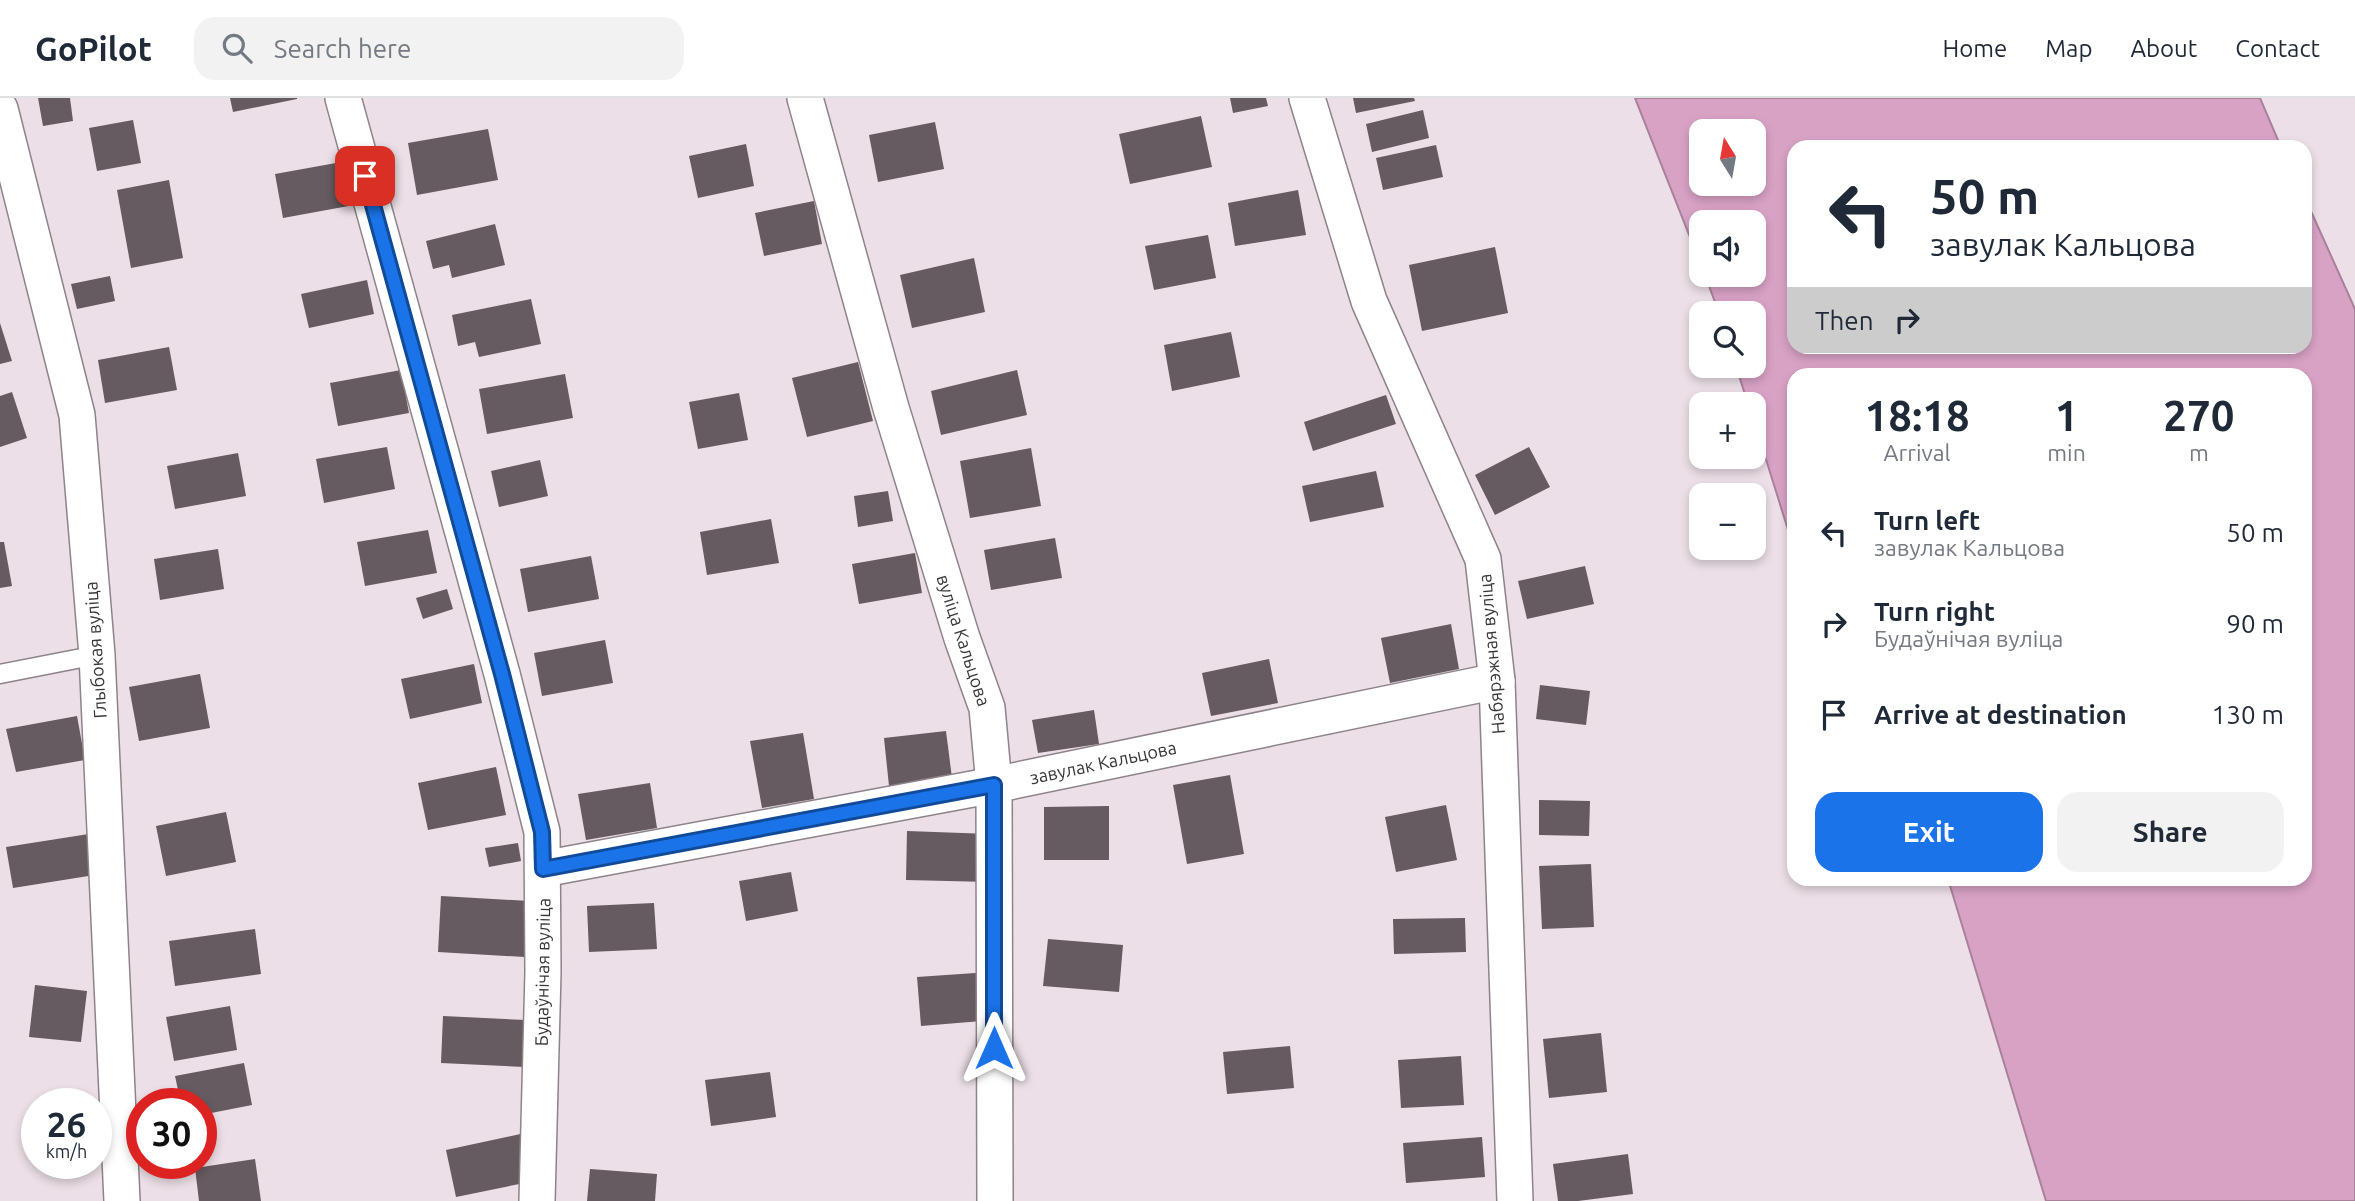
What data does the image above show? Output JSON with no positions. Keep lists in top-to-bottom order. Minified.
{"streets":{"street":["вуліца Кальцова","Глыбокая вуліца","Набярэжная вуліца","завулак Кальцова","Будаўнічая вуліца"]},"crossings":[["вуліца Кальцова","завулак Кальцова"],["Набярэжная вуліца","завулак Кальцова"],["завулак Кальцова","Будаўнічая вуліца"]],"north":"top","page":{"header":"GoPilot","search":"Search here","nav":["Home","Map","About","Contact"],"map_buttons":["+","−"],"turn":["50 m","завулак Кальцова"],"then":"Then","eta":["18:18","Arrival","1","min","270","m"],"list":[{"name":"Turn left","note":"завулак Кальцова","value":"50 m"},{"name":"Turn right","note":"Будаўнічая вуліца","value":"90 m"},{"name":"Arrive at destination","value":"130 m"}],"buttons":["Exit","Share"],"speed":"26 km/h","limit":"30"}}
